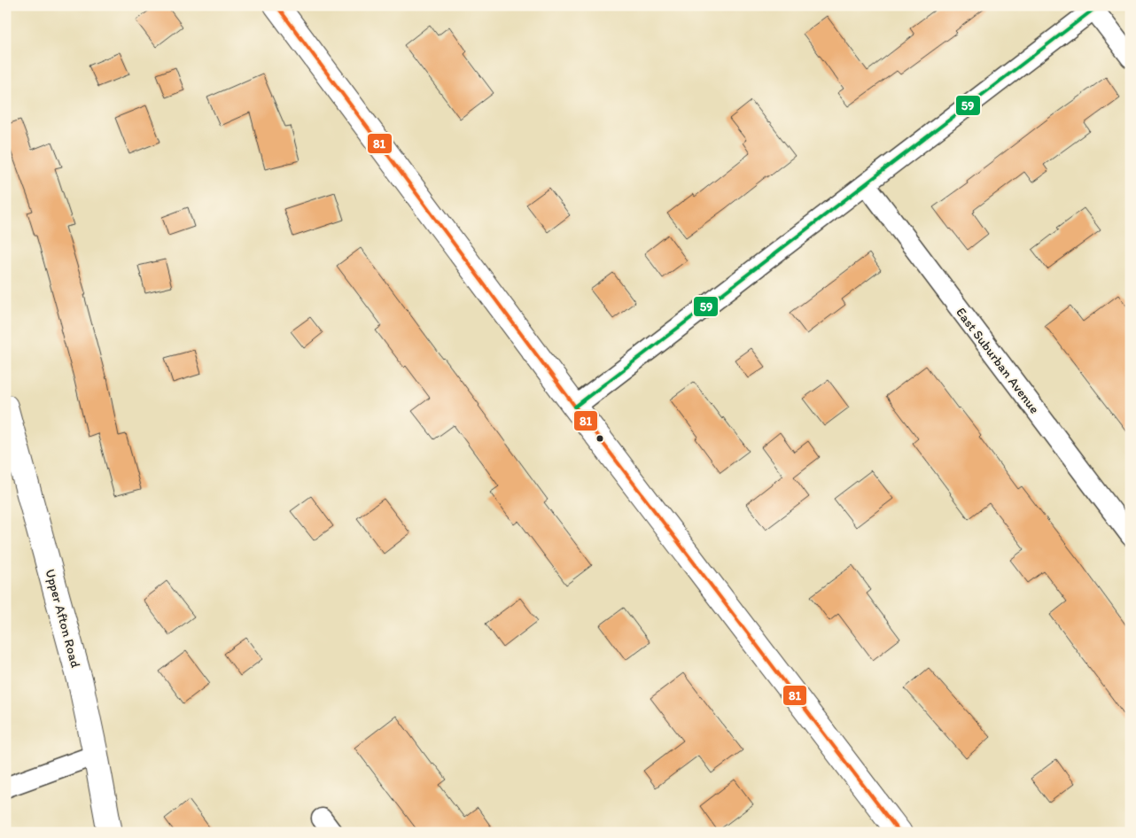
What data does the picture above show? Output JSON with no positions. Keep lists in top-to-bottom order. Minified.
{"streets":{"street":["East Suburban Avenue","Upper Afton Road"]},"lines":["transit line 81","transit line 59"]}
